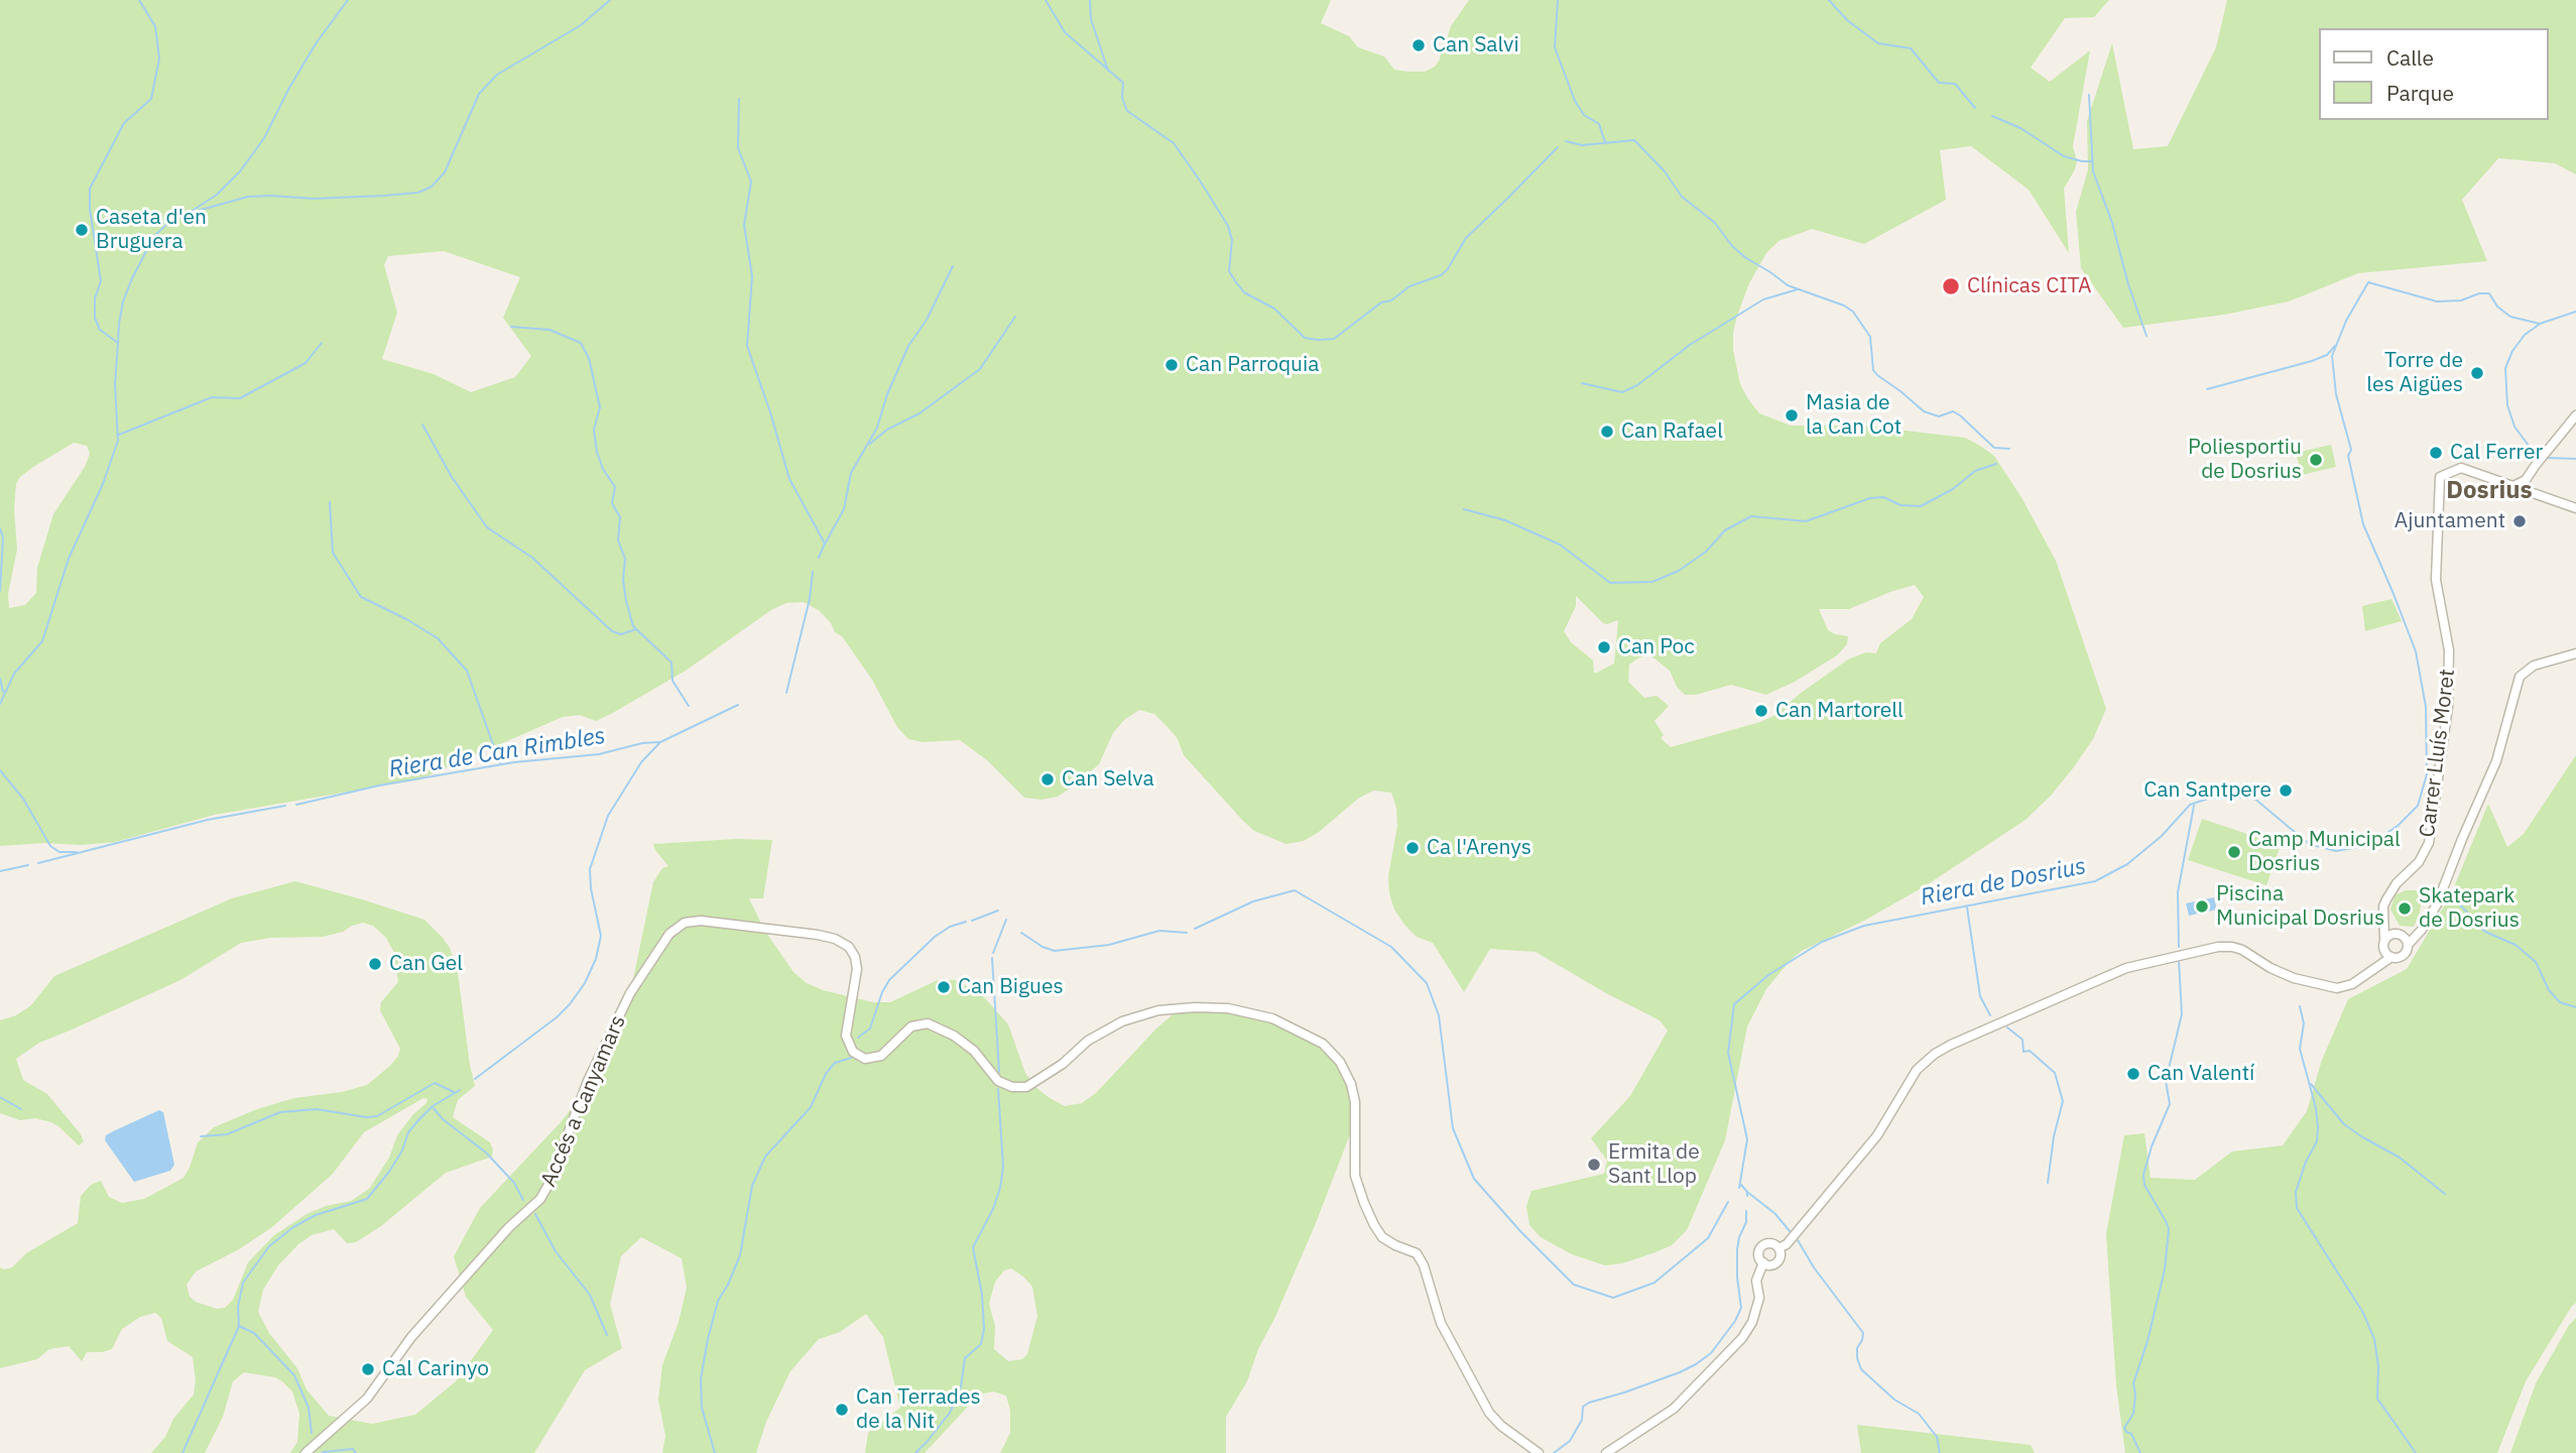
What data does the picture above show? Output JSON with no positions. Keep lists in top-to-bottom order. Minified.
{"streets":{"street":["Carrer Lluís Moret","Accés a Canyamars"]},"districts":["Dosrius"],"water":["Riera de Can Rimbles","Riera de Dosrius"],"places":["Can Salvi","Caseta d'en Bruguera","Clínicas CITA","Can Parroquia","Torre de les Aigües","Masia de la Can Cot","Can Rafael","Cal Ferrer","Poliesportiu de Dosrius","Ajuntament","Can Poc","Can Martorell","Can Selva","Can Santpere","Ca l'Arenys","Camp Municipal Dosrius","Piscina Municipal Dosrius","Skatepark de Dosrius","Can Gel","Can Bigues","Can Valentí","Ermita de Sant Llop","Cal Carinyo","Can Terrades de la Nit"],"legend":["Calle","Parque"]}
